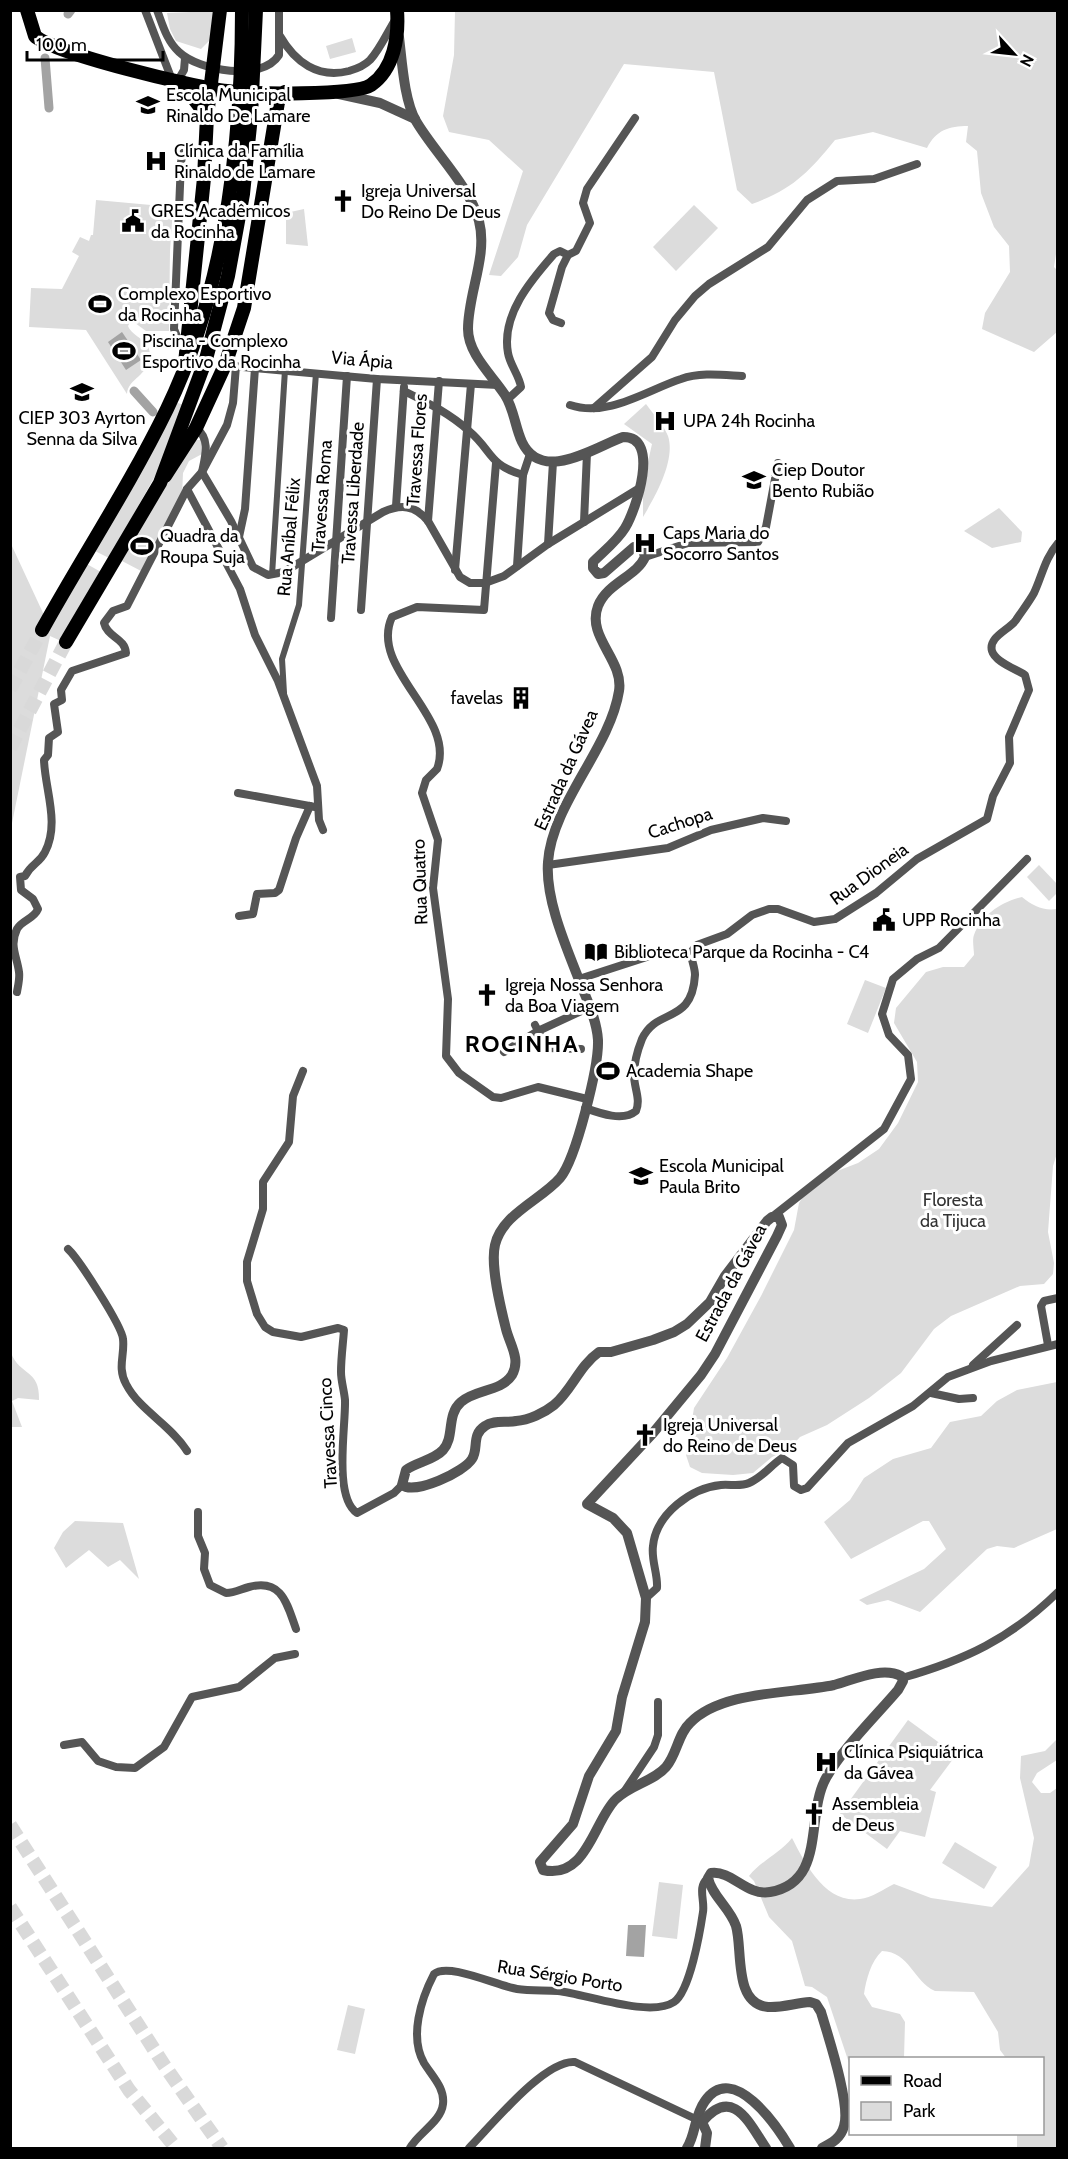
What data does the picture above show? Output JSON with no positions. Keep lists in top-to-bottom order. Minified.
{"streets":{"street":["Via Ápia","Travessa Flores","Travessa Liberdade","Travessa Roma","Rua Aníbal Félix","Estrada da Gávea","Cachopa","Rua Dioneia","Rua Quatro","Travessa Cinco","Rua Sérgio Porto"]},"crossings":[["Via Ápia","Travessa Flores"],["Via Ápia","Travessa Liberdade"],["Via Ápia","Travessa Roma"],["Via Ápia","Rua Aníbal Félix"],["Estrada da Gávea","Cachopa"],["Estrada da Gávea","Rua Dioneia"],["Estrada da Gávea","Rua Quatro"],["Estrada da Gávea","Travessa Cinco"],["Rua Dioneia","Rua Quatro"]],"districts":["ROCINHA"],"parks":["Floresta da Tijuca"],"places":{"school or university":["Escola Municipal Rinaldo De Lamare","CIEP 303 Ayrton Senna da Silva","Ciep Doutor Bento Rubião","Escola Municipal Paula Brito"],"hospital":["Clínica da Família Rinaldo de Lamare","UPA 24h Rocinha","Caps Maria do Socorro Santos","Clínica Psiquiátrica da Gávea"],"church":["Igreja Universal Do Reino De Deus","Igreja Nossa Senhora da Boa Viagem","Igreja Universal do Reino de Deus","Assembleia de Deus"],"public building":["GRES Acadêmicos da Rocinha","UPP Rocinha"],"sports":["Complexo Esportivo da Rocinha","Piscina - Complexo Esportivo da Rocinha","Quadra da Roupa Suja","Academia Shape"],"building":["favelas"],"library":["Biblioteca Parque da Rocinha - C4"]},"legend":["Road","Park"],"scale_bar":"100 m","north":"bottom right"}
